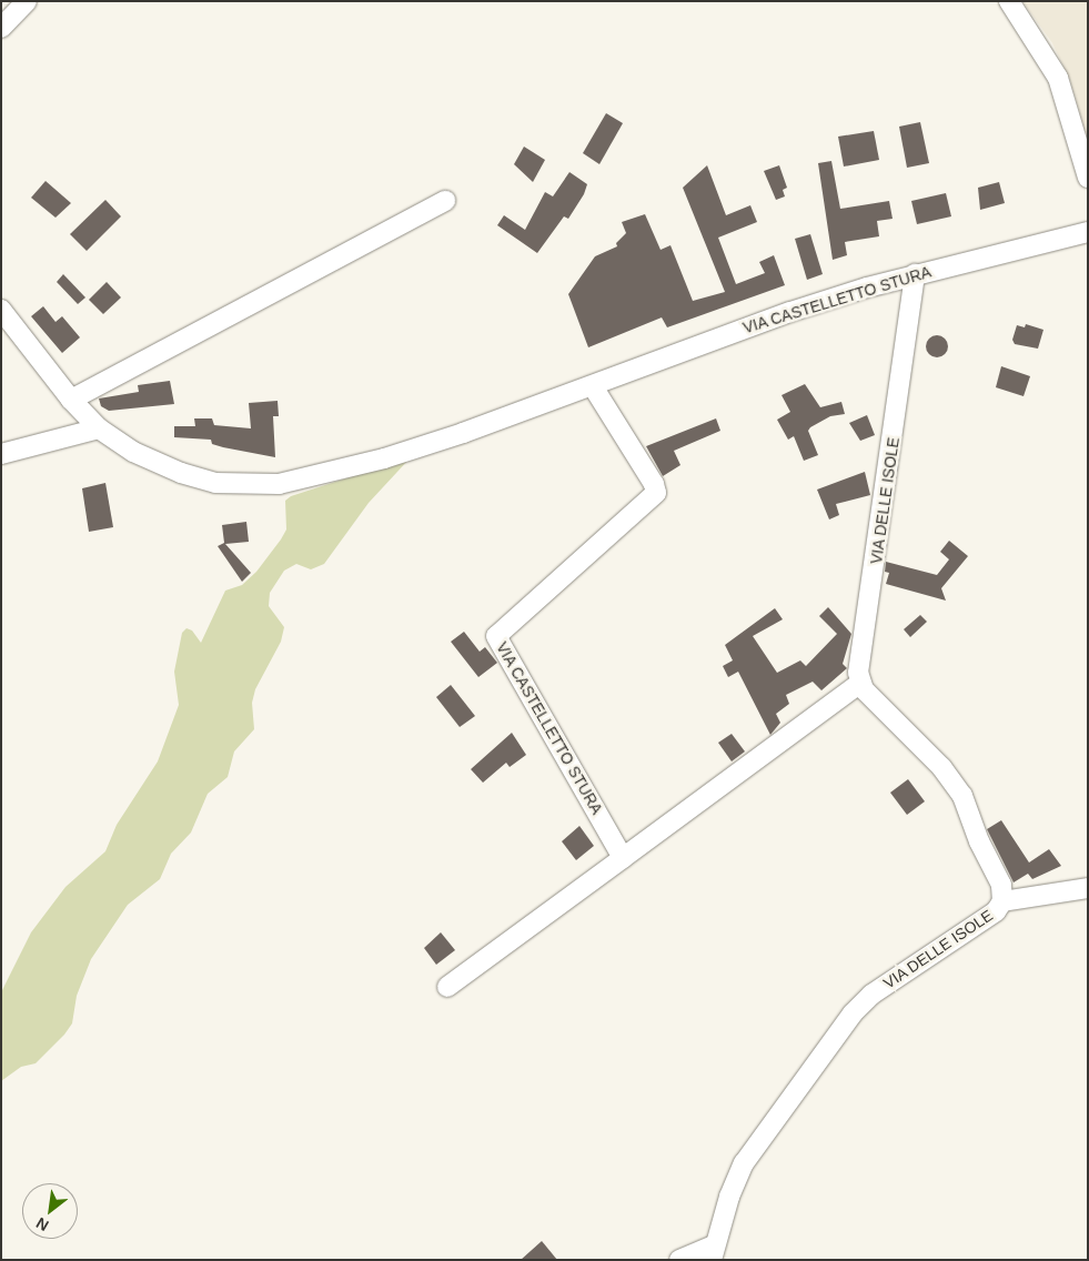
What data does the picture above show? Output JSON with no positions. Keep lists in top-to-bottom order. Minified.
{"streets":{"street":["VIA CASTELLETTO STURA","VIA DELLE ISOLE"]},"crossings":[["VIA CASTELLETTO STURA","VIA DELLE ISOLE"]],"north":"bottom left"}
